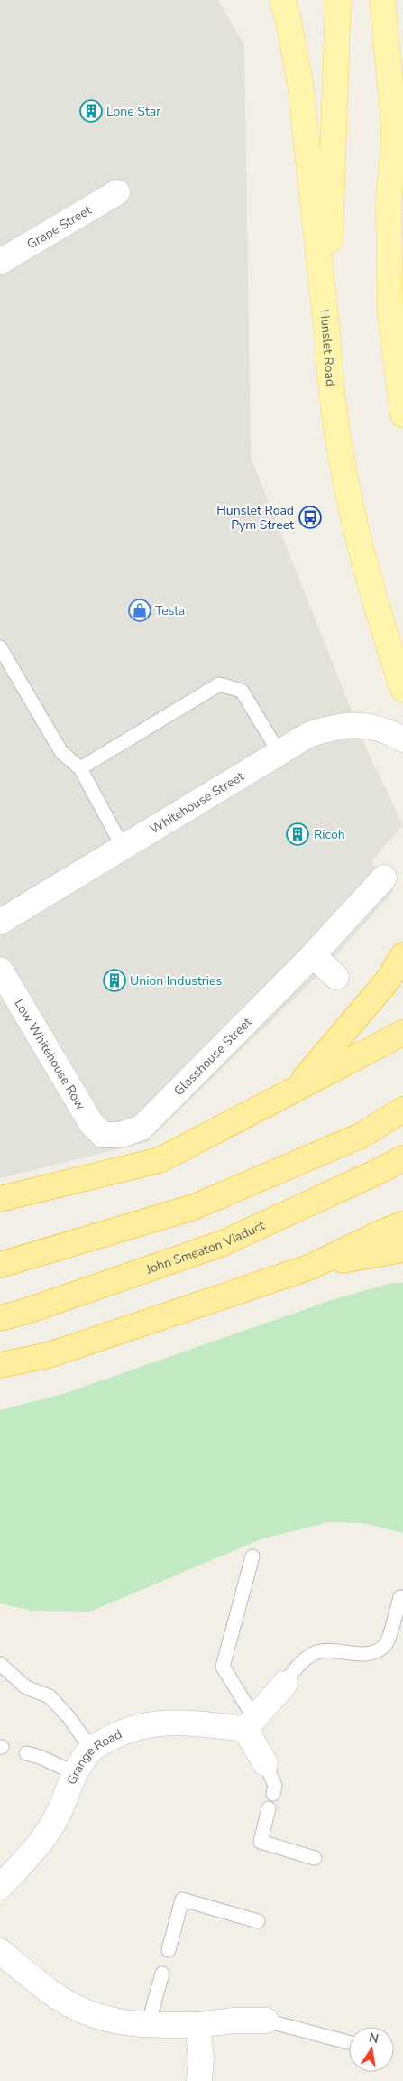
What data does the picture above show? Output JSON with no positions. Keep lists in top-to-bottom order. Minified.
{"streets":{"highway":["John Smeaton Viaduct"],"main road":["Hunslet Road"],"street":["Grape Street","Whitehouse Street","Low Whitehouse Row","Glasshouse Street","Grange Road"]},"crossings":[["Low Whitehouse Row","Glasshouse Street"]],"places":{"building":["Lone Star","Ricoh","Union Industries"],"bus stop":["Hunslet Road Pym Street"],"shop":["Tesla"]},"north":"top"}
